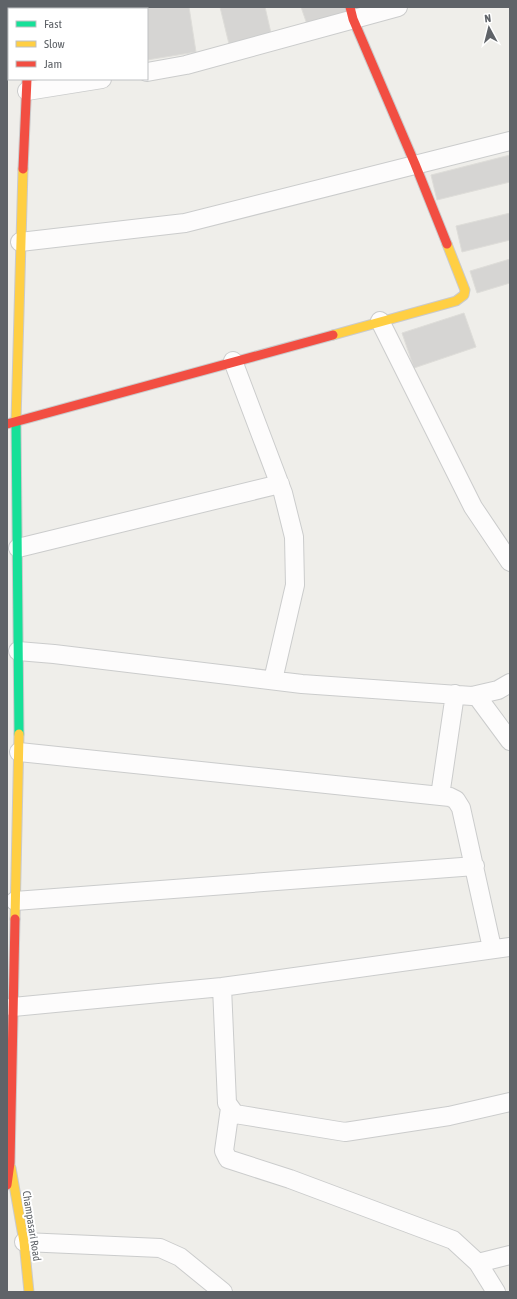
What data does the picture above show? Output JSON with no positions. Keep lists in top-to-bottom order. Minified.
{"streets":{"main road":["Champasari Road"]},"legend":["Fast","Slow","Jam"],"north":"top"}
